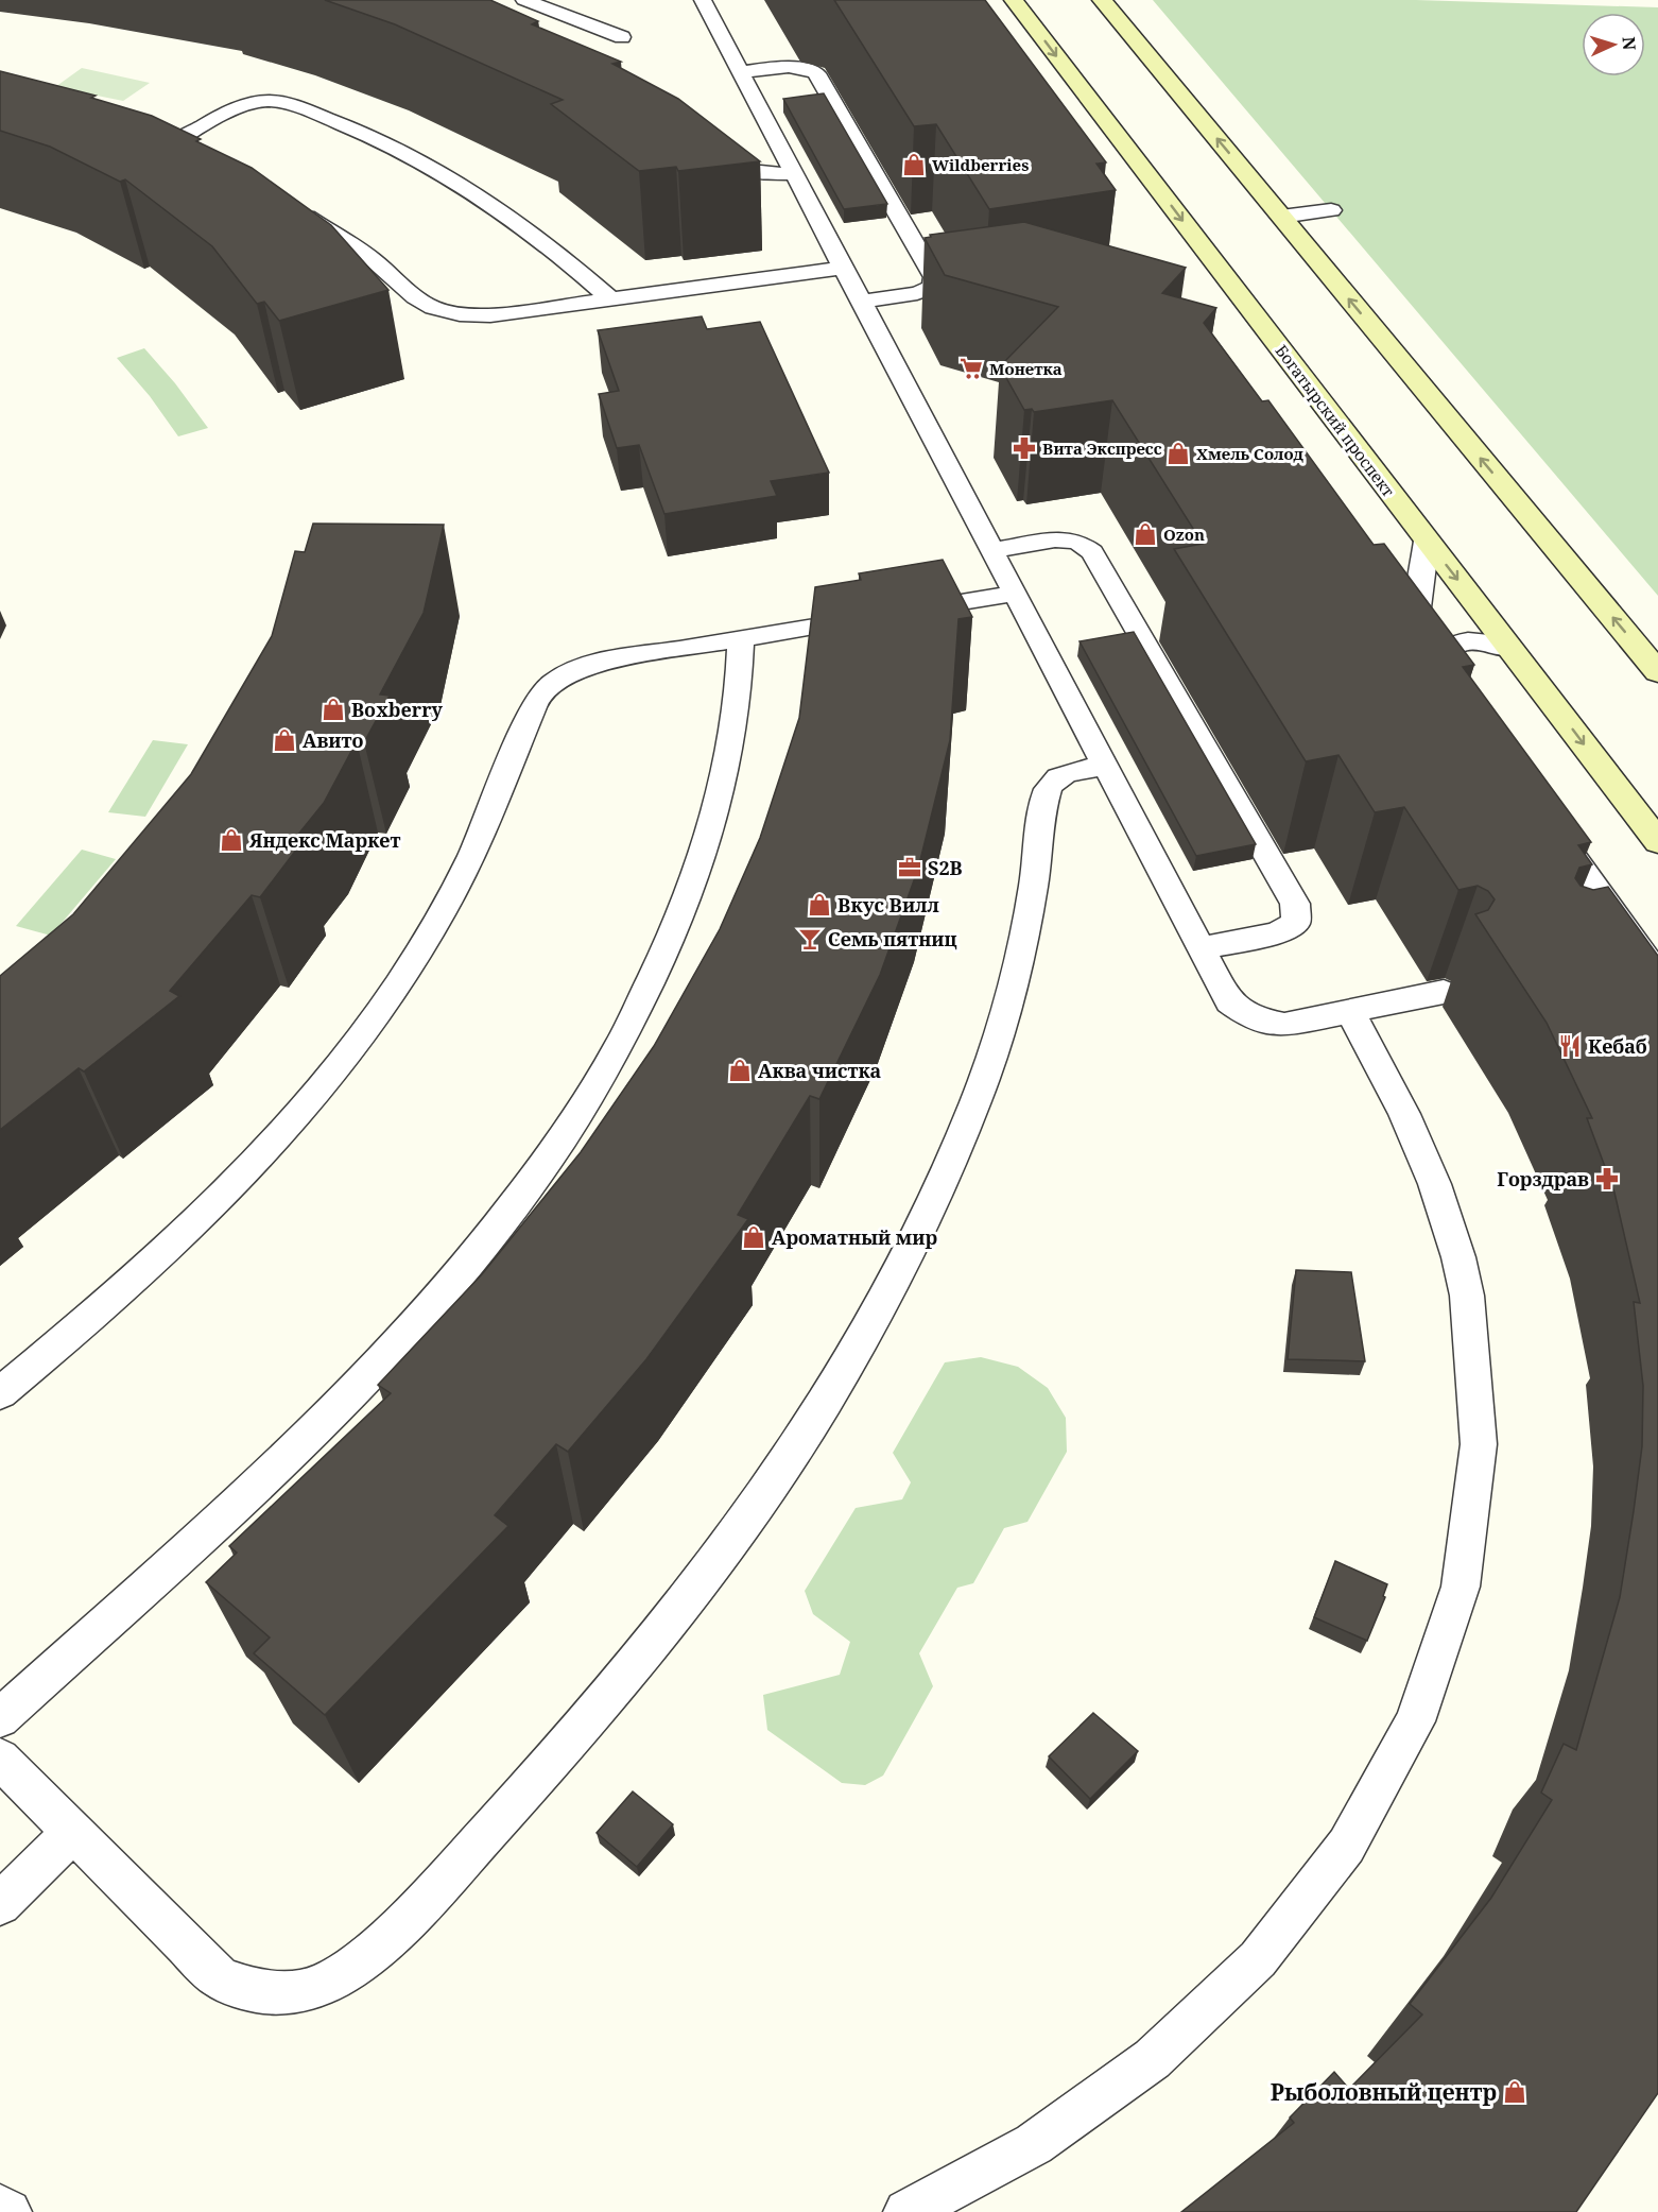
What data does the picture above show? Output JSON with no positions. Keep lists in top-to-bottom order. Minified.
{"streets":{"main road":["Богатырский проспект"]},"places":{"shop":["Wildberries","Хмель Солод","Ozon","Boxberry","Авито","Яндекс Маркет","Вкус Вилл","Аква чистка","Ароматный мир","Рыболовный центр"],"supermarket":["Монетка"],"pharmacy":["Вита Экспресс","Горздрав"],"office":["S2B"],"bar":["Семь пятниц"],"restaurant":["Кебаб"]},"north":"right"}
